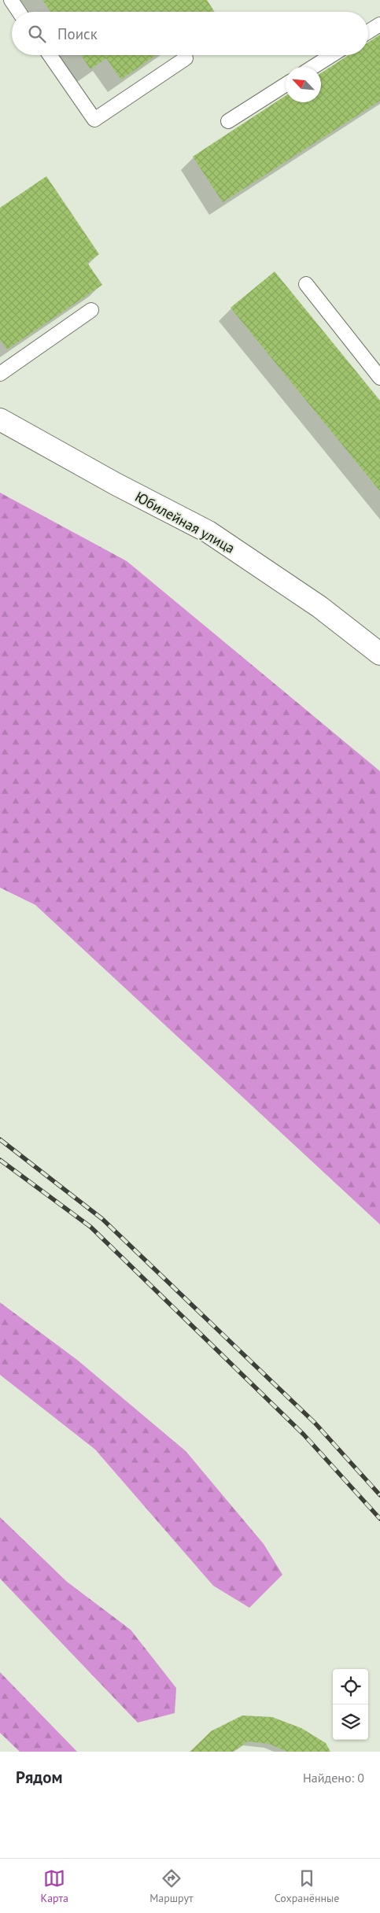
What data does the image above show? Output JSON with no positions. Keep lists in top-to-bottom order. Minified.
{"streets":{"street":["Юбилейная улица"]},"north":"top left","page":{"search":"Поиск","heading":["Рядом","Найдено: 0"],"nav":["Карта","Маршрут","Сохранённые"]}}
